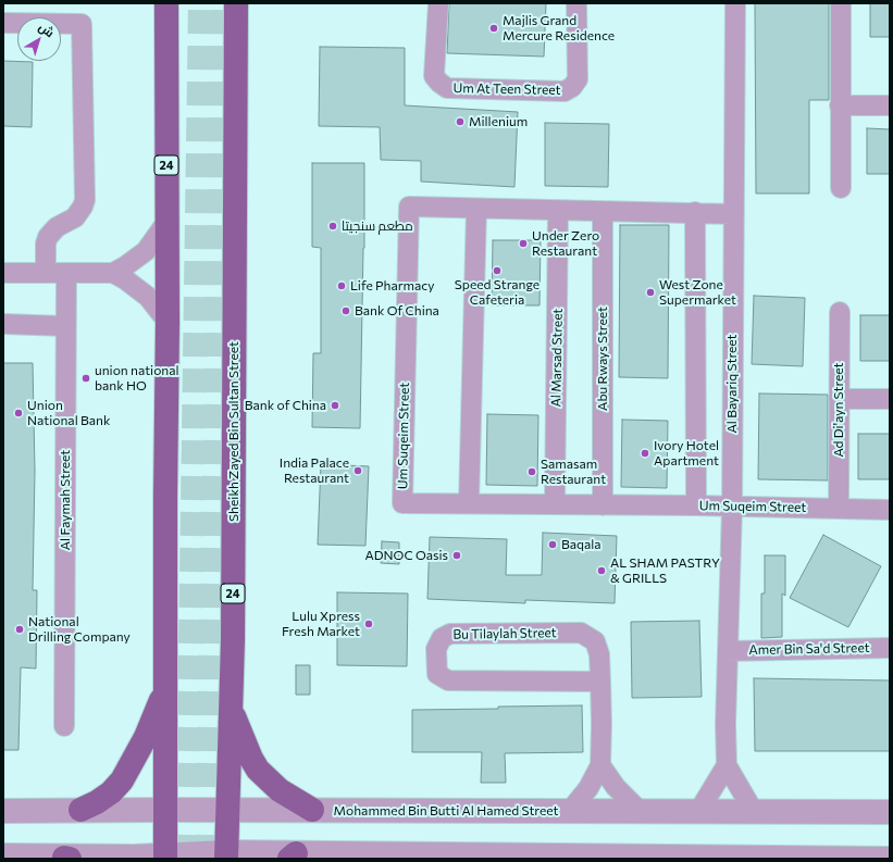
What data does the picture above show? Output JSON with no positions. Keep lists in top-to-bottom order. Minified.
{"streets":{"main road":["24","Sheikh Zayed Bin Sultan Street"],"street":["Um At Teen Street","Al Marsad Street","Abu Rways Street","Al Bayariq Street","Ad Di'ayn Street","Um Suqeim Street","Al Faymah Street","Bu Tilaylah Street","Amer Bin Sa'd Street","Mohammed Bin Butti Al Hamed Street"]},"crossings":[["24","Mohammed Bin Butti Al Hamed Street"],["Al Marsad Street","Um Suqeim Street"],["Abu Rways Street","Um Suqeim Street"],["Al Bayariq Street","Um Suqeim Street"],["Al Bayariq Street","Amer Bin Sa'd Street"],["Ad Di'ayn Street","Um Suqeim Street"],["Sheikh Zayed Bin Sultan Street","Mohammed Bin Butti Al Hamed Street"],["Bu Tilaylah Street","Mohammed Bin Butti Al Hamed Street"]],"places":["Majlis Grand Mercure Residence","Millenium","مطعم سنجيتا","Under Zero Restaurant","Speed Strange Cafeteria","Life Pharmacy","West Zone Supermarket","Bank Of China","union national bank HO","Bank of China","Union National Bank","Ivory Hotel Apartment","India Palace Restaurant","Samasam Restaurant","Baqala","ADNOC Oasis","AL SHAM PASTRY & GRILLS","Lulu Xpress Fresh Market","National Drilling Company"],"north":"top right"}
